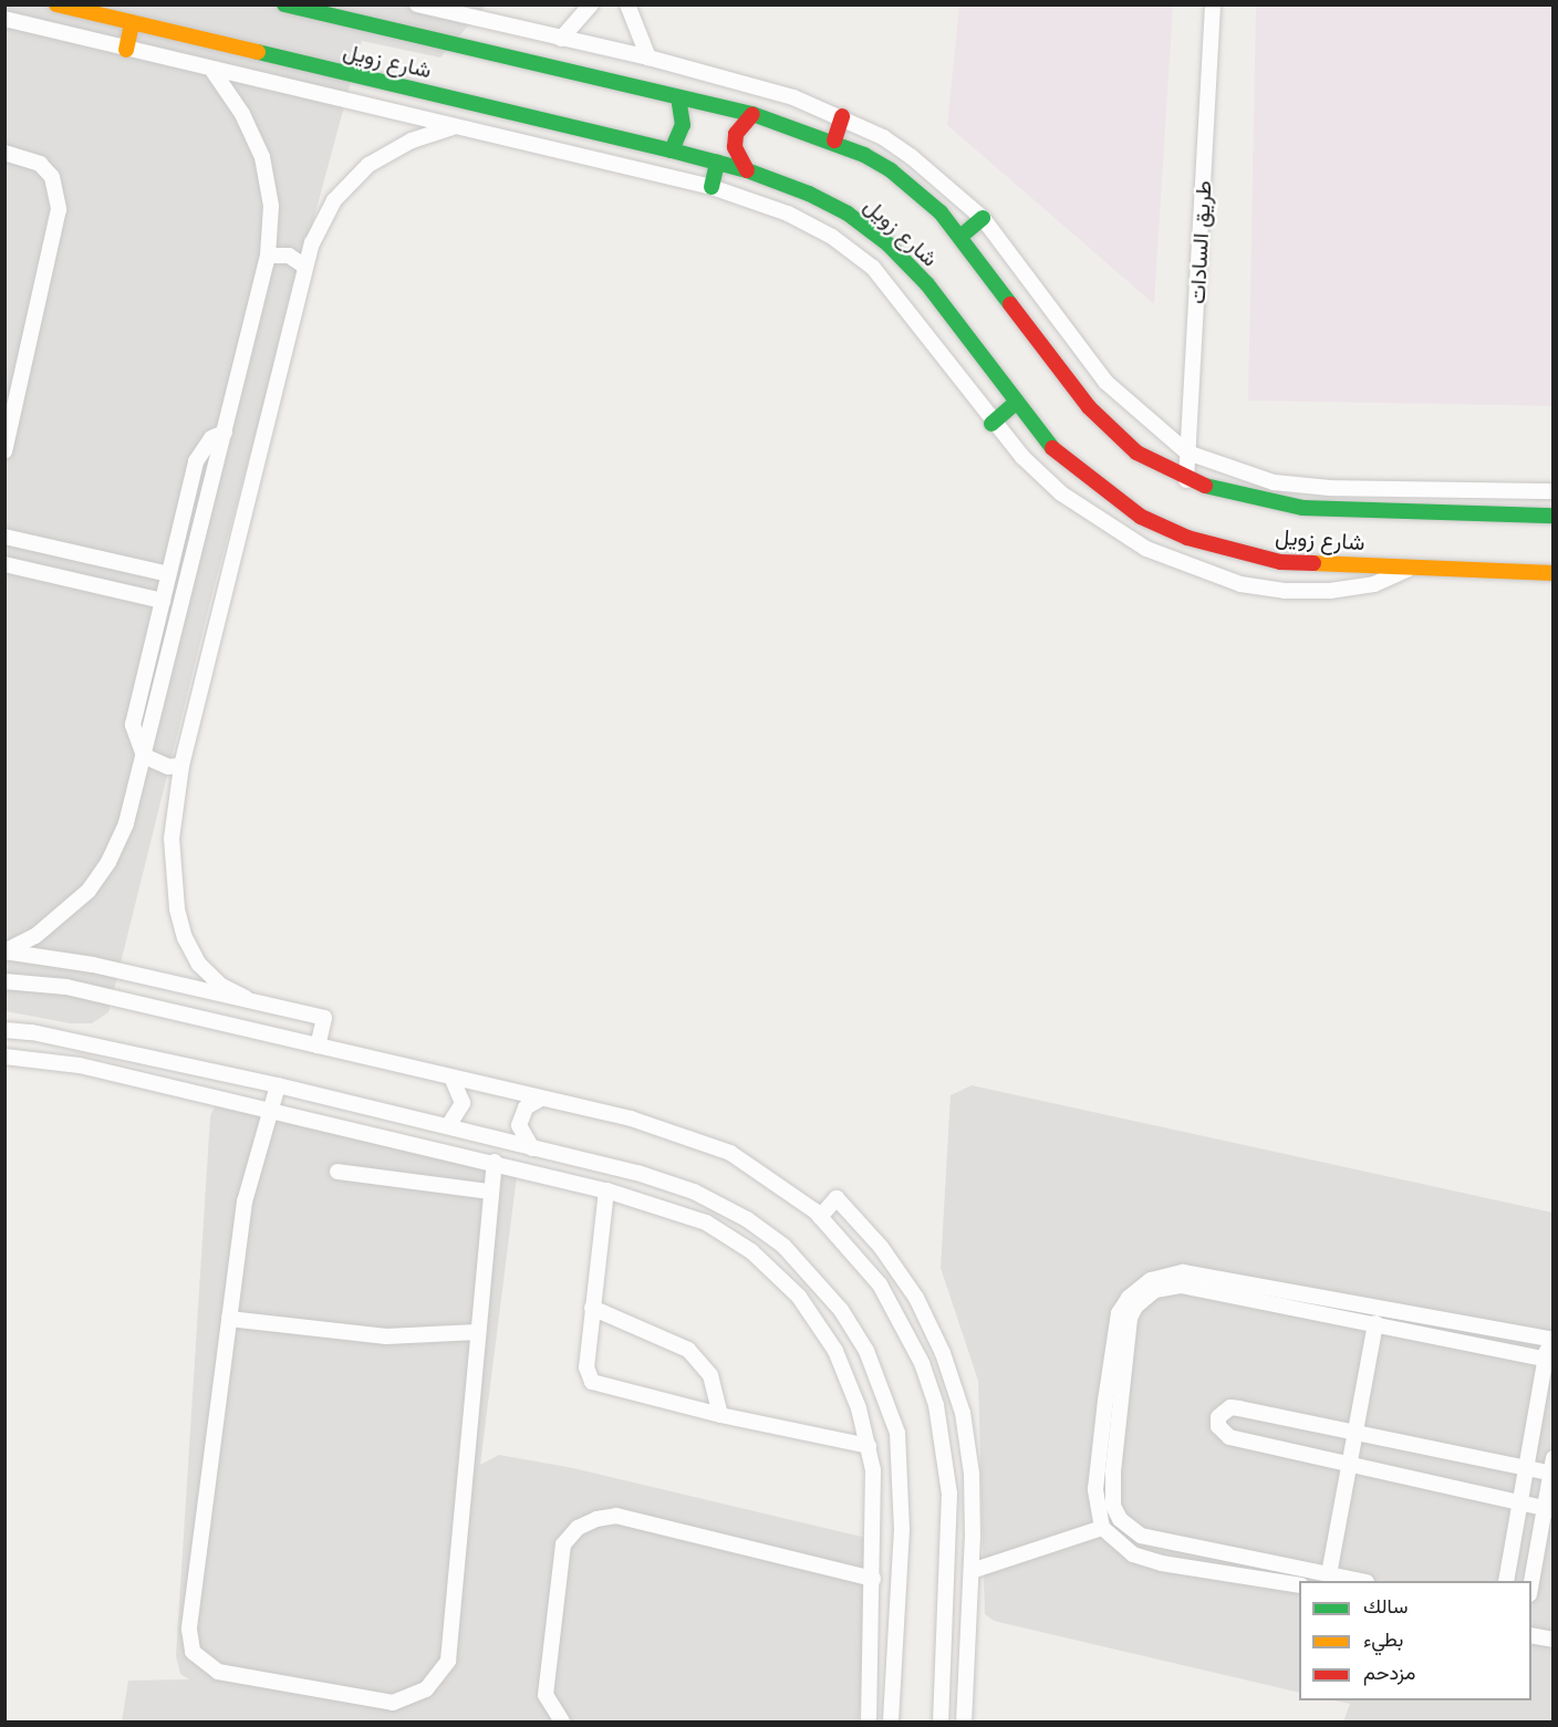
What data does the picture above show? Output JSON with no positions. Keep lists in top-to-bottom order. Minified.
{"streets":{"main road":["شارع زويل"],"street":["طريق السادات"]},"crossings":[["شارع زويل","طريق السادات"]],"legend":["سالك","بطيء","مزدحم"]}
